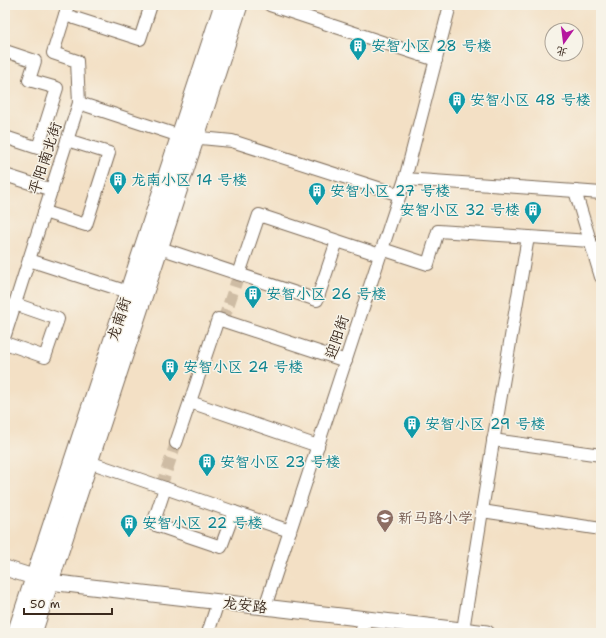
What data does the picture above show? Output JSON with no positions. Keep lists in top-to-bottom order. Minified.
{"streets":{"main road":["龙南街"],"street":["平阳南北街","迎阳街","龙安路"]},"crossings":[["龙南街","龙安路"],["迎阳街","龙安路"]],"places":{"building":["安智小区 28 号楼","安智小区 48 号楼","龙南小区 14 号楼","安智小区 27 号楼","安智小区 32 号楼","安智小区 26 号楼","安智小区 24 号楼","安智小区 29 号楼","安智小区 23 号楼","安智小区 22 号楼"],"school or university":["新马路小学"]},"scale_bar":"50 m","north":"bottom"}
